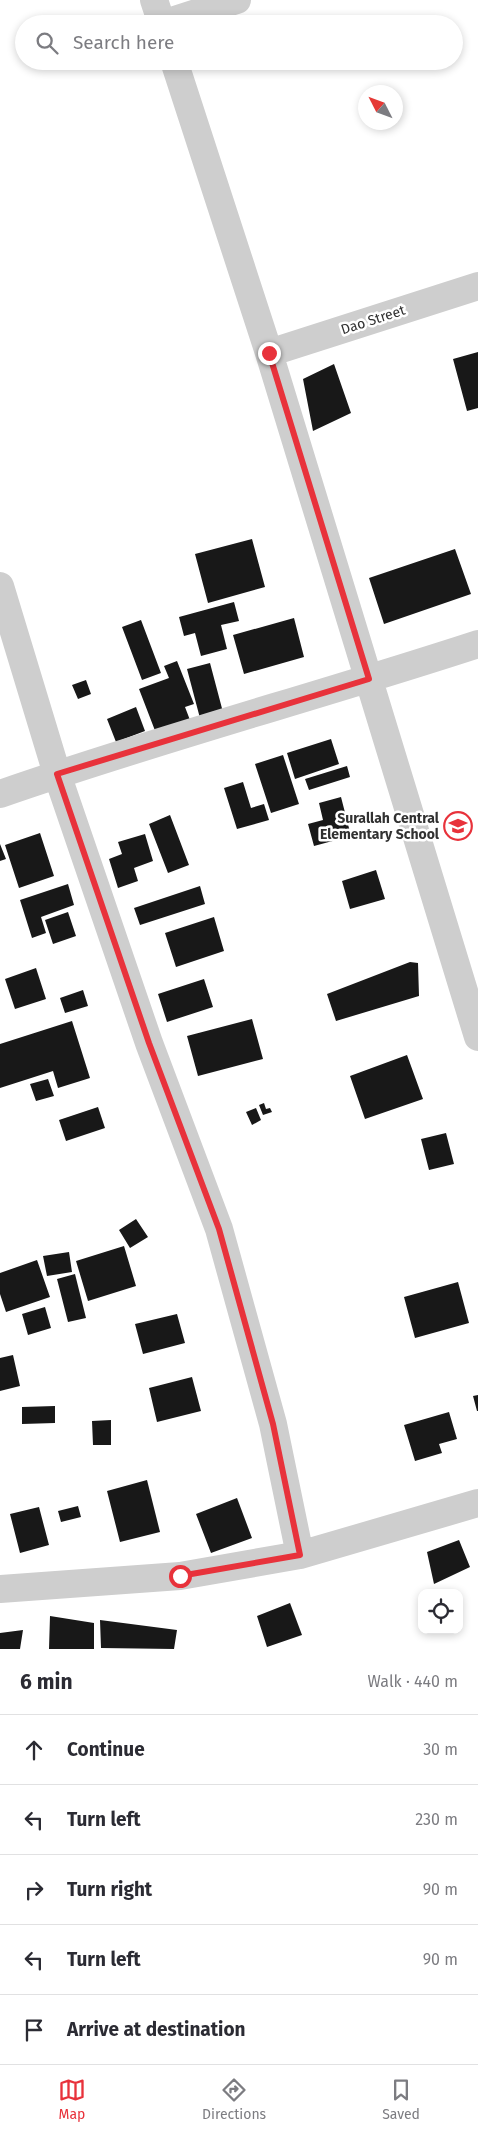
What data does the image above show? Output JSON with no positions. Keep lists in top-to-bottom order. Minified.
{"streets":{"street":["Dao Street"]},"places":{"school or university":["Surallah Central Elementary School"]},"north":"top left","page":{"search":"Search here","heading":["6 min","Walk · 440 m"],"list":[["Continue","30 m"],["Turn left","230 m"],["Turn right","90 m"],["Turn left","90 m"],"Arrive at destination"],"nav":["Map","Directions","Saved"]}}
